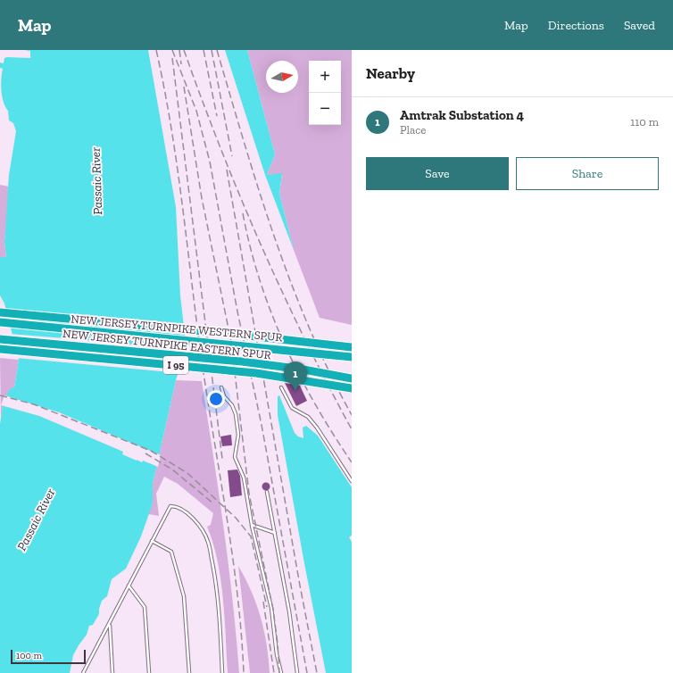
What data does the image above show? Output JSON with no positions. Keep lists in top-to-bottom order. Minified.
{"streets":{"highway":["NEW JERSEY TURNPIKE WESTERN SPUR","NEW JERSEY TURNPIKE EASTERN SPUR","I 95"]},"water":["Passaic River"],"scale_bar":"100 m","north":"right","page":{"header":"Map","nav":["Map","Directions","Saved"],"heading":"Nearby","map_buttons":["+","−"],"list":[{"mark":"1","name":"Amtrak Substation 4","note":"Place","value":"110 m"}],"buttons":["Save","Share"],"pins":"1","scale":"100 m"}}
